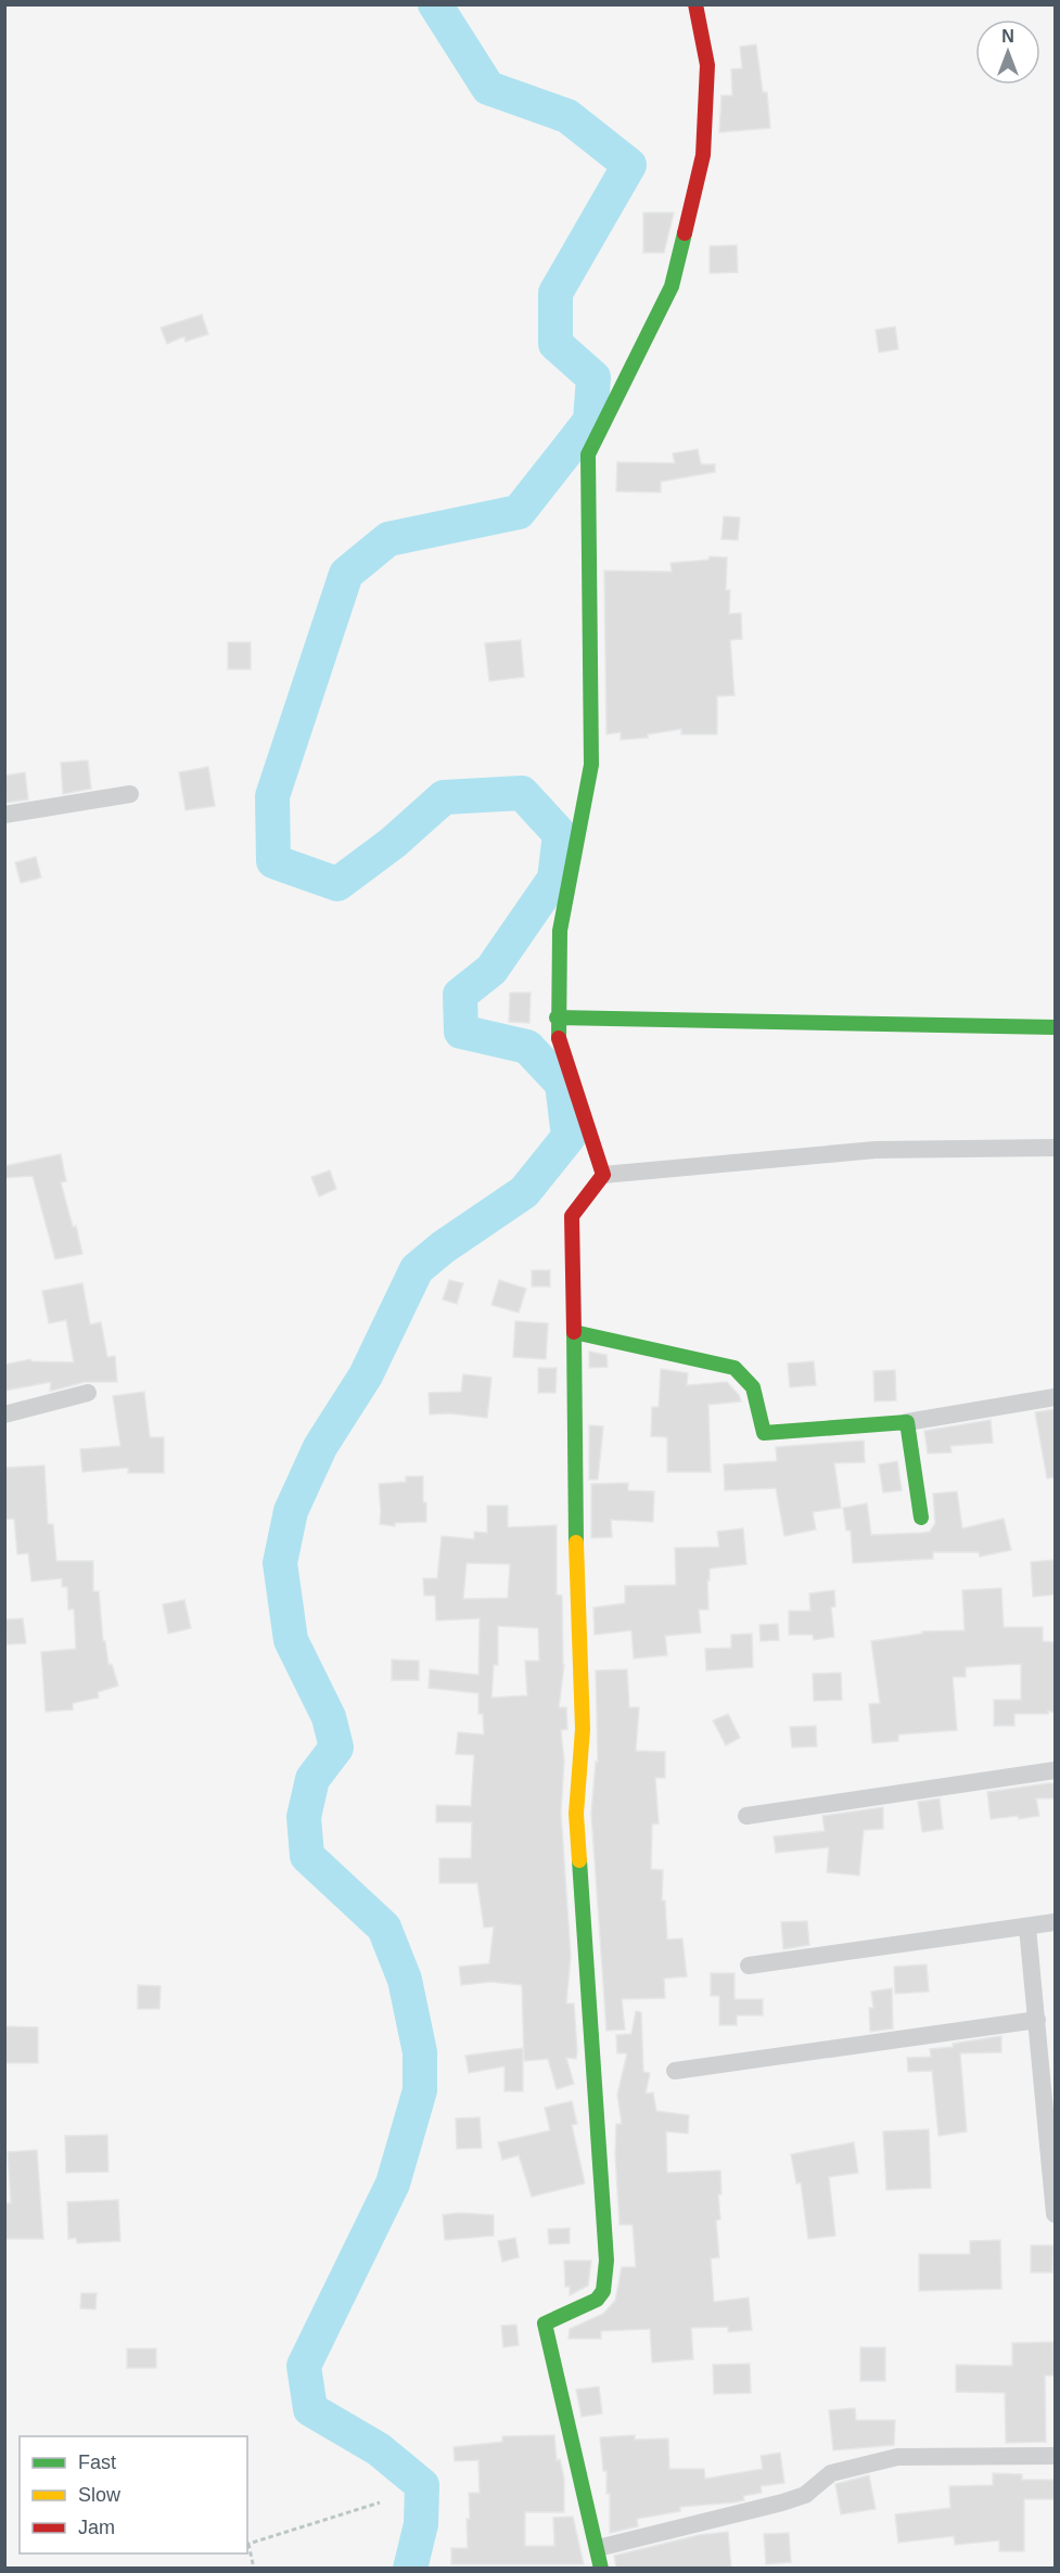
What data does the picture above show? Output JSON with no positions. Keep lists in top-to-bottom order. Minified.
{"legend":["Fast","Slow","Jam"],"north":"top"}
